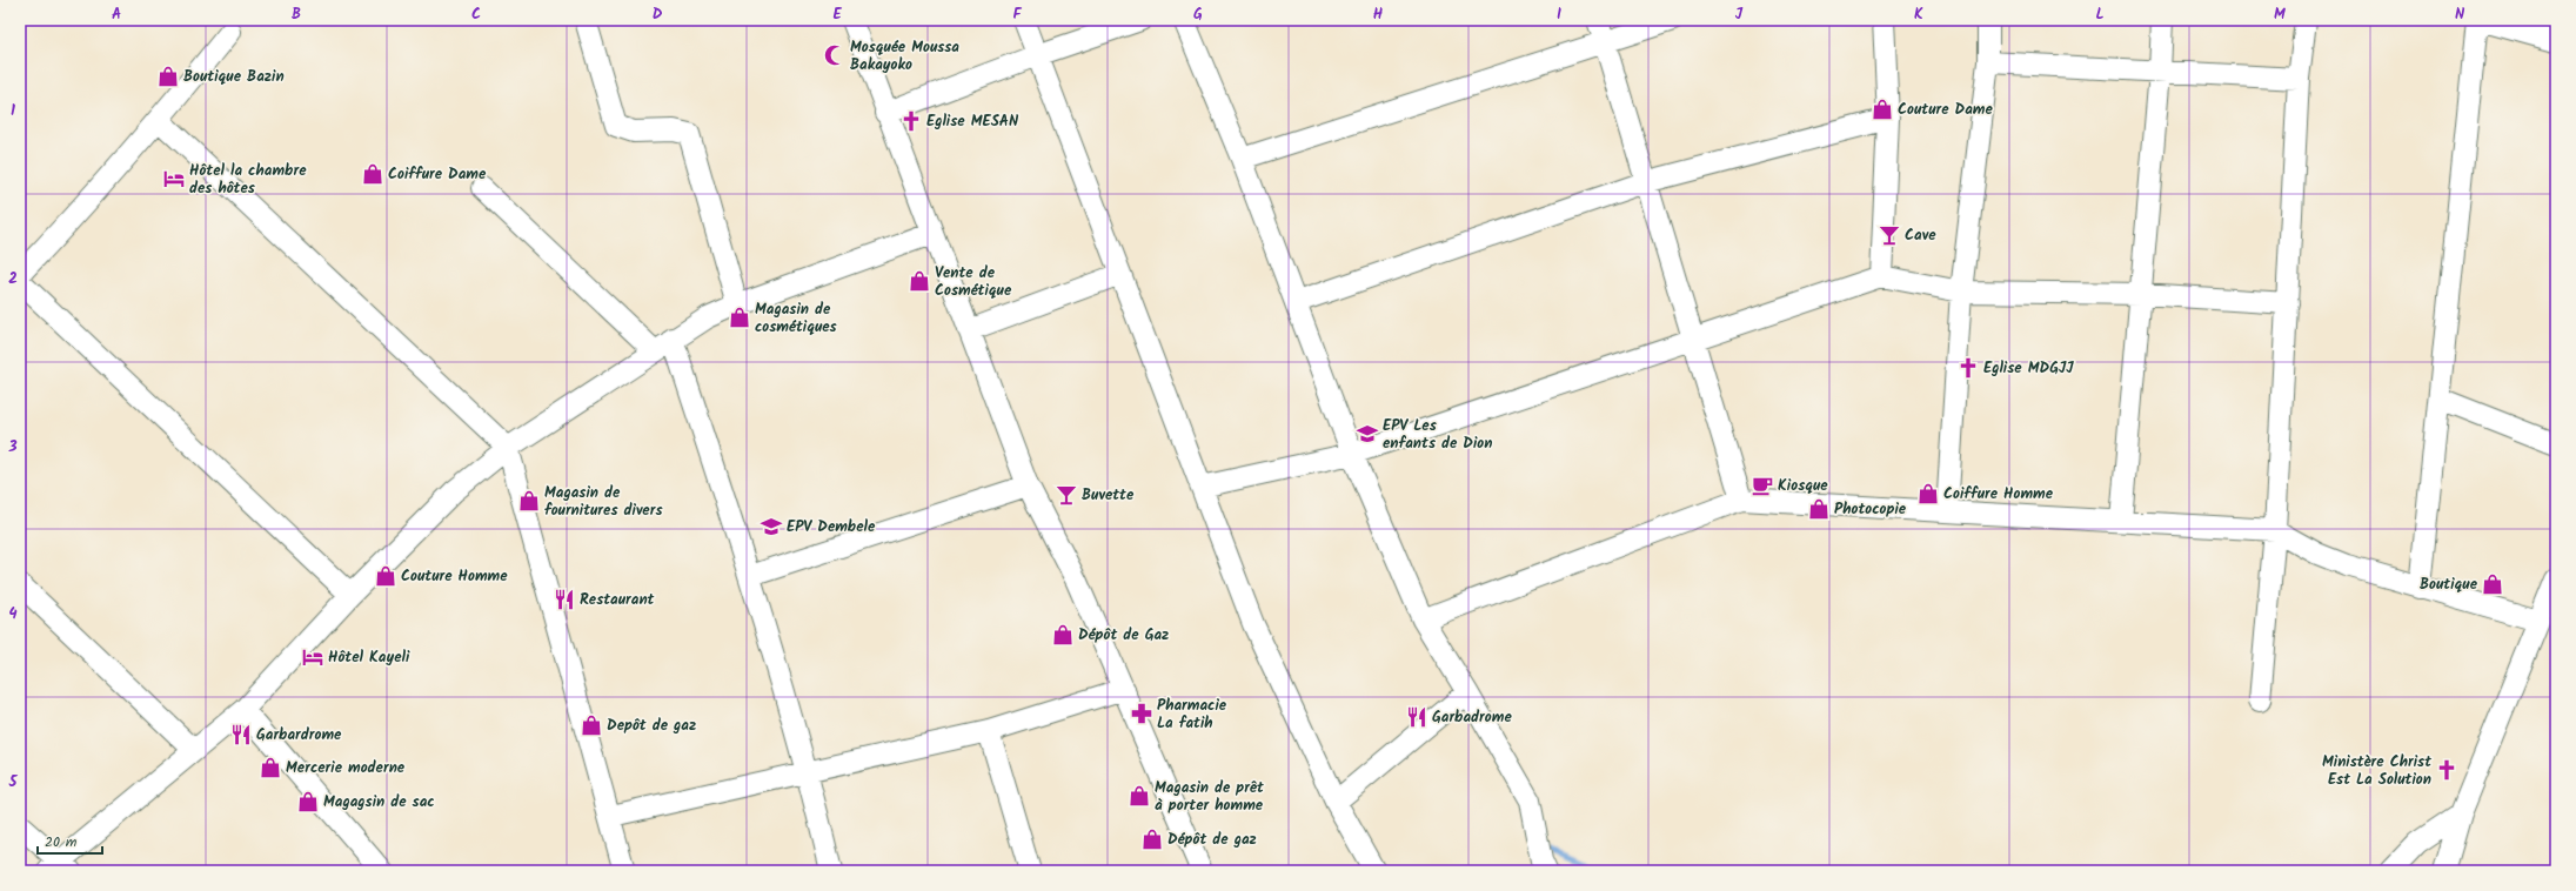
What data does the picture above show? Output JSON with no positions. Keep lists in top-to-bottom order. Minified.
{"places":{"mosque":["Mosquée Moussa Bakayoko"],"shop":["Boutique Bazin","Couture Dame","Coiffure Dame","Vente de Cosmétique","Magasin de cosmétiques","Coiffure Homme","Magasin de fournitures divers","Photocopie","Couture Homme","Boutique","Dépôt de Gaz","Depôt de gaz","Mercerie moderne","Magasin de prêt à porter homme","Magagsin de sac","Dépôt de gaz"],"church":["Eglise MESAN","Eglise MDGJJ","Ministère Christ Est La Solution"],"hotel":["Hôtel la chambre des hôtes","Hôtel Kayeli"],"bar":["Cave","Buvette"],"school or university":["EPV Les enfants de Dion","EPV Dembele"],"cafe":["Kiosque"],"restaurant":["Restaurant","Garbadrome","Garbardrome"],"pharmacy":["Pharmacie La fatih"]},"scale_bar":"20 m","grid":{"columns":["A","B","C","D","E","F","G","H","I","J","K","L","M","N"],"rows":["1","2","3","4","5"]}}
